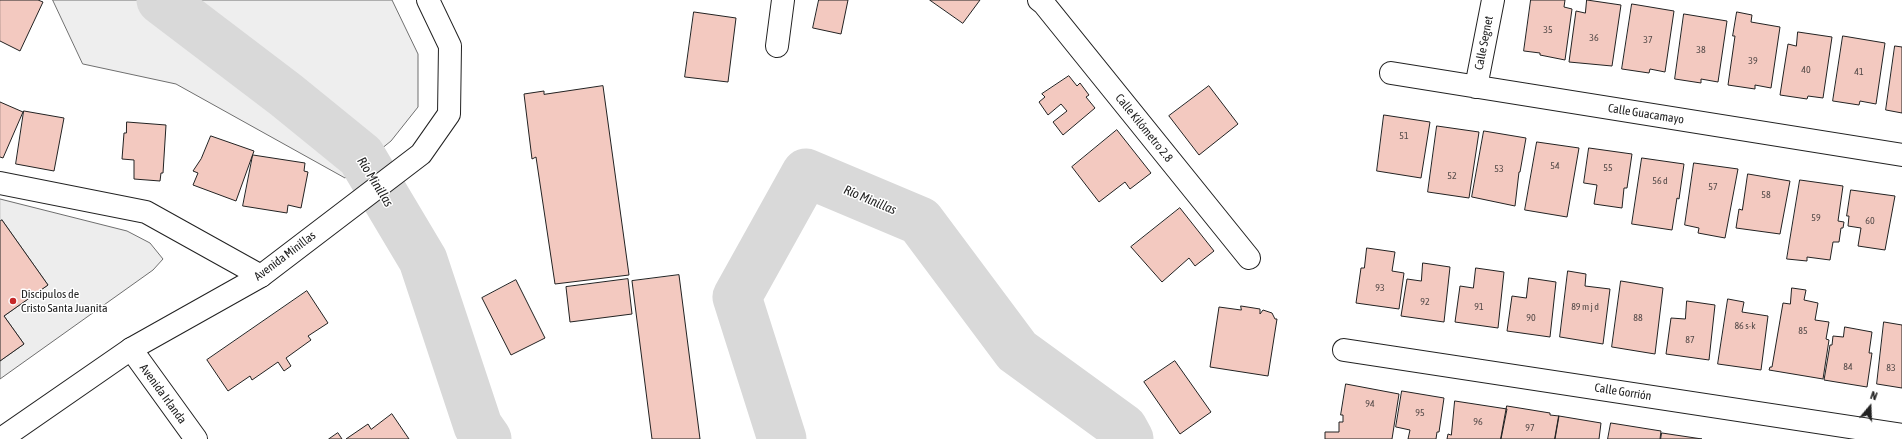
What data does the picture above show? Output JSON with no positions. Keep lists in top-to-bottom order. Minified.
{"streets":{"street":["Calle Segnet","Calle Guacamayo","Calle Kilómetro 2.8","Avenida Minillas","Calle Gorrión","Avenida Irlanda"]},"crossings":[["Calle Segnet","Calle Guacamayo"],["Avenida Minillas","Avenida Irlanda"]],"water":["Río Minillas"],"places":["Discipulos de Cristo Santa Juanita"],"house_numbers":["35","36","37","38","39","40","41","51","54","55","53","52","56 d","57","58","59","60","93","92","91","89 m j d","90","88","86 s-k","85","87","84","83","94","95","96","97"],"north":"top"}
